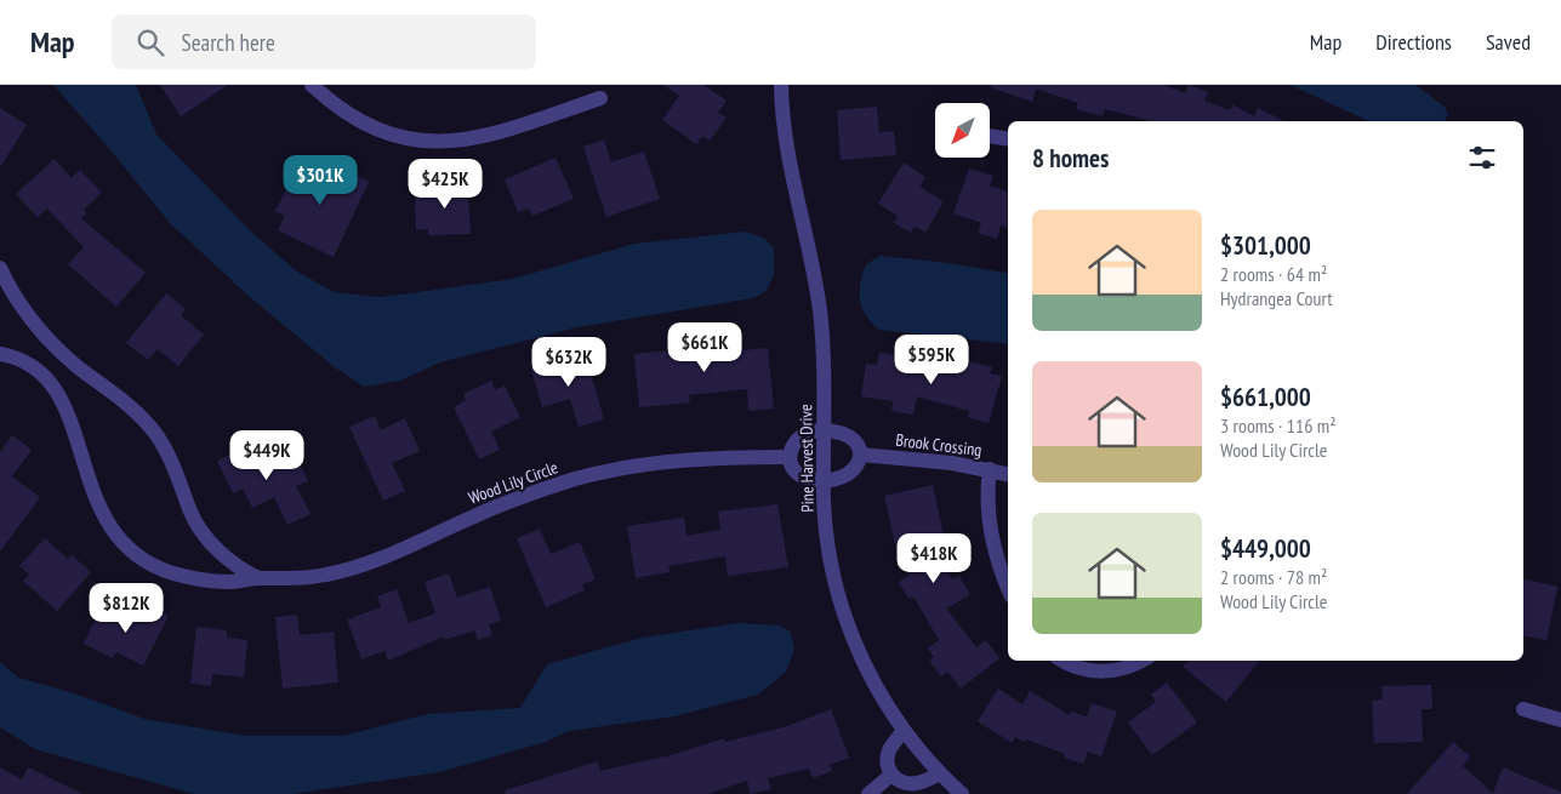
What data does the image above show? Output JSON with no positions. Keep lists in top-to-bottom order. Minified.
{"streets":{"street":["Brook Crossing","Pine Harvest Drive","Wood Lily Circle"]},"north":"bottom left","page":{"header":"Map","search":"Search here","nav":["Map","Directions","Saved"],"heading":"8 homes","price":["$301K","$425K","$661K","$595K","$632K","$449K","$418K","$812K"],"list":[{"name":"$301,000","note":"2 rooms · 64 m² · Hydrangea Court"},{"name":"$661,000","note":"3 rooms · 116 m² · Wood Lily Circle"},{"name":"$449,000","note":"2 rooms · 78 m² · Wood Lily Circle"}]}}
